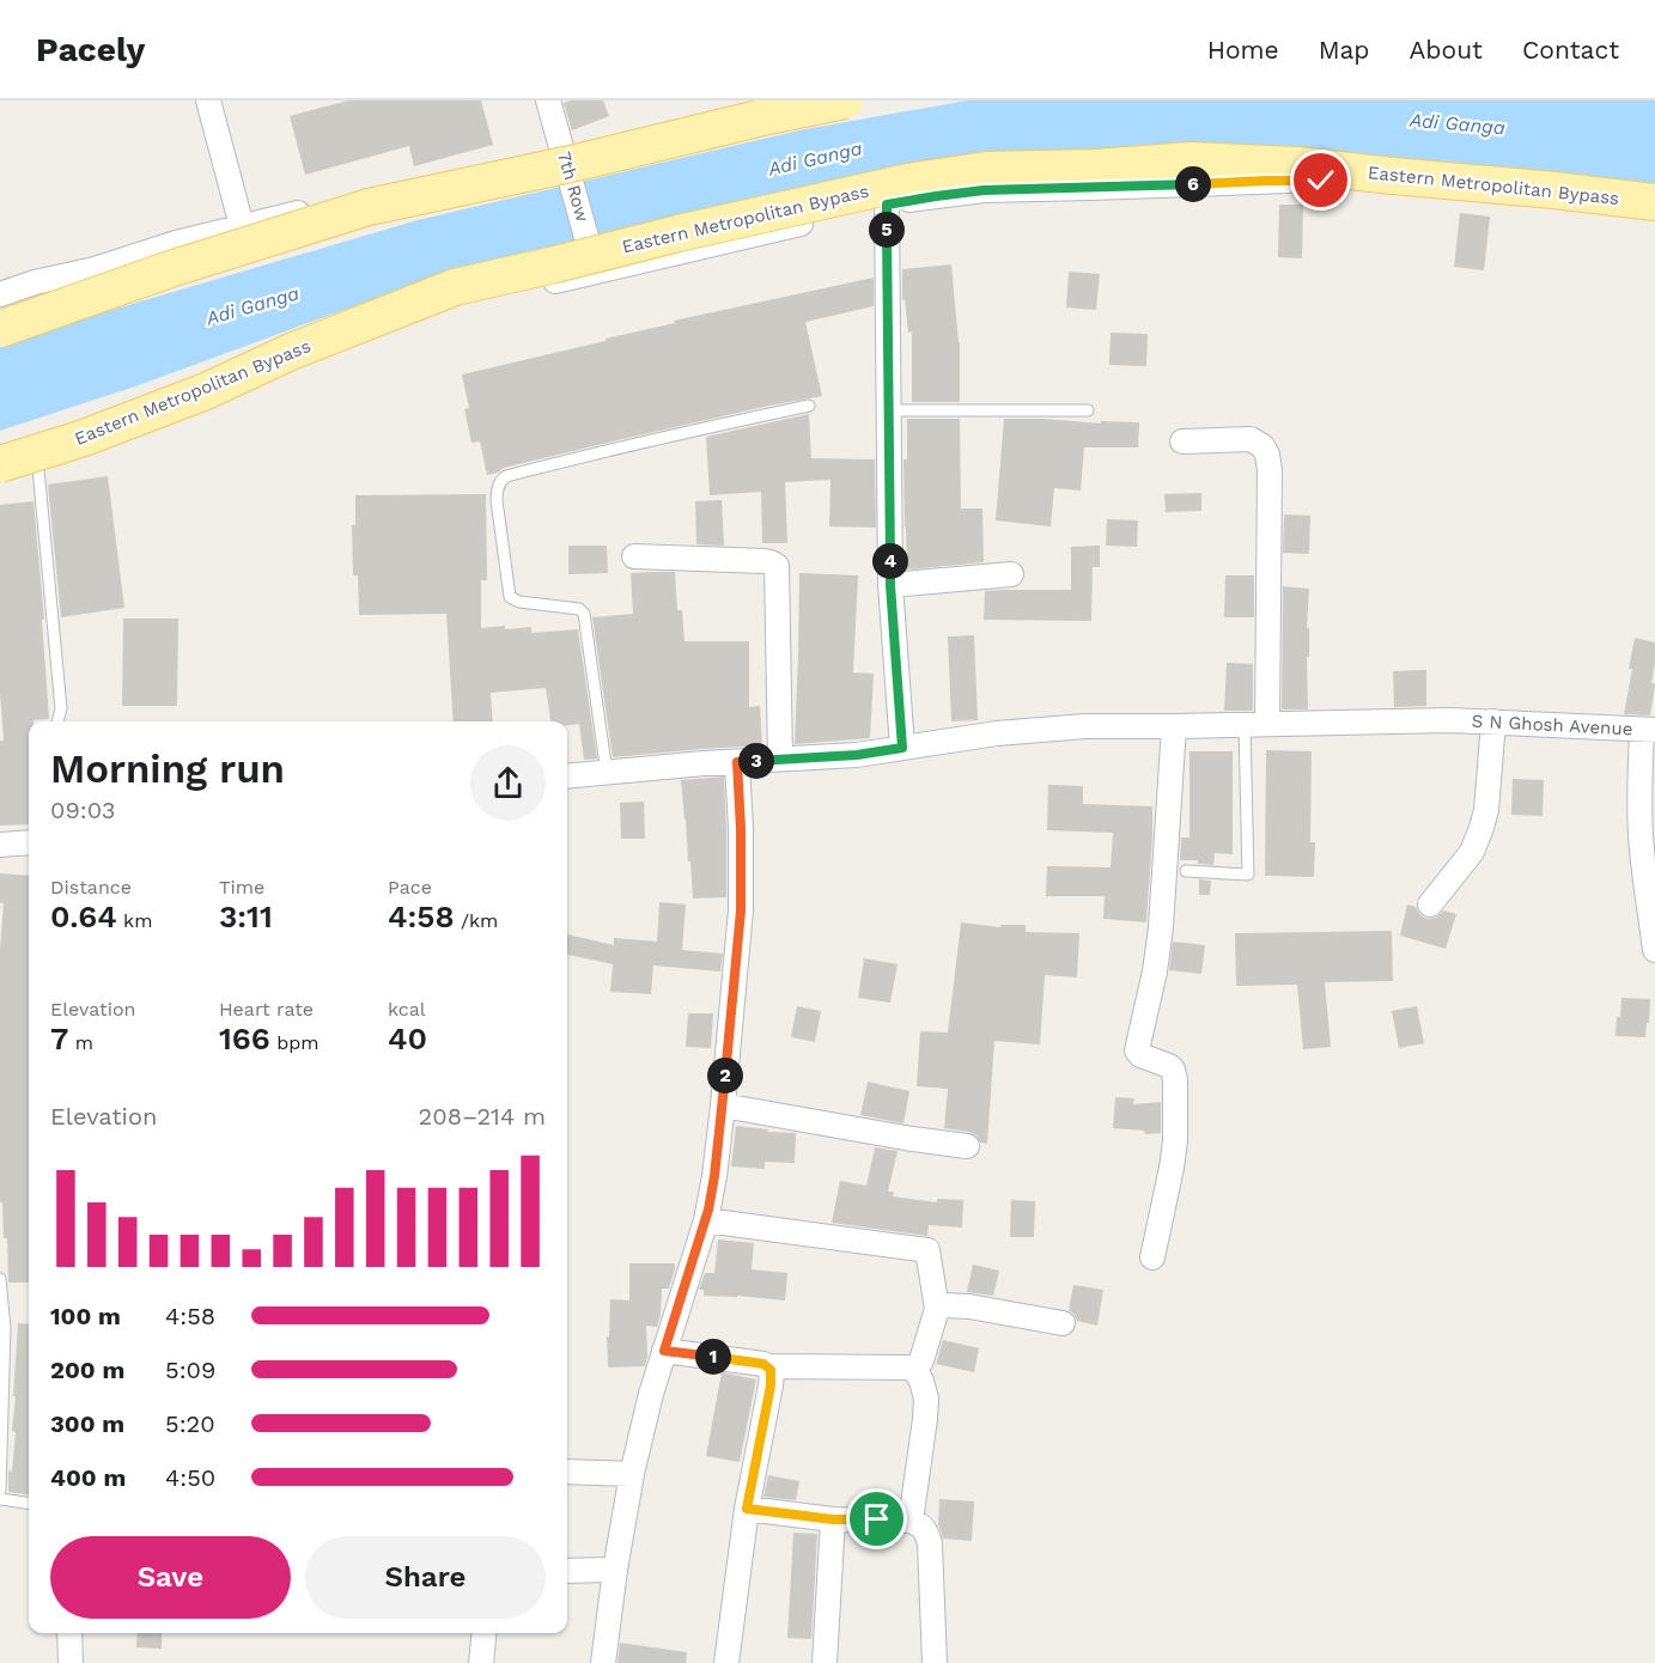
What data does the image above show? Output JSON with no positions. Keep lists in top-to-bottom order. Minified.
{"streets":{"main road":["Eastern Metropolitan Bypass"],"street":["7th Row","S N Ghosh Avenue"]},"water":["Adi Ganga"],"page":{"header":"Pacely","nav":["Home","Map","About","Contact"],"pins":["6","5","4","3","2","1"],"heading":["Morning run","09:03"],"stats":[["Distance","0.64 km"],["Time","3:11"],["Pace","4:58 /km"],["Elevation","7 m"],["Heart rate","166 bpm"],["kcal","40"]],"chart":["Elevation","208–214 m"],"list":[{"name":"100 m","note":"4:58"},{"name":"200 m","note":"5:09"},{"name":"300 m","note":"5:20"},{"name":"400 m","note":"4:50"}],"buttons":["Save","Share"]}}
